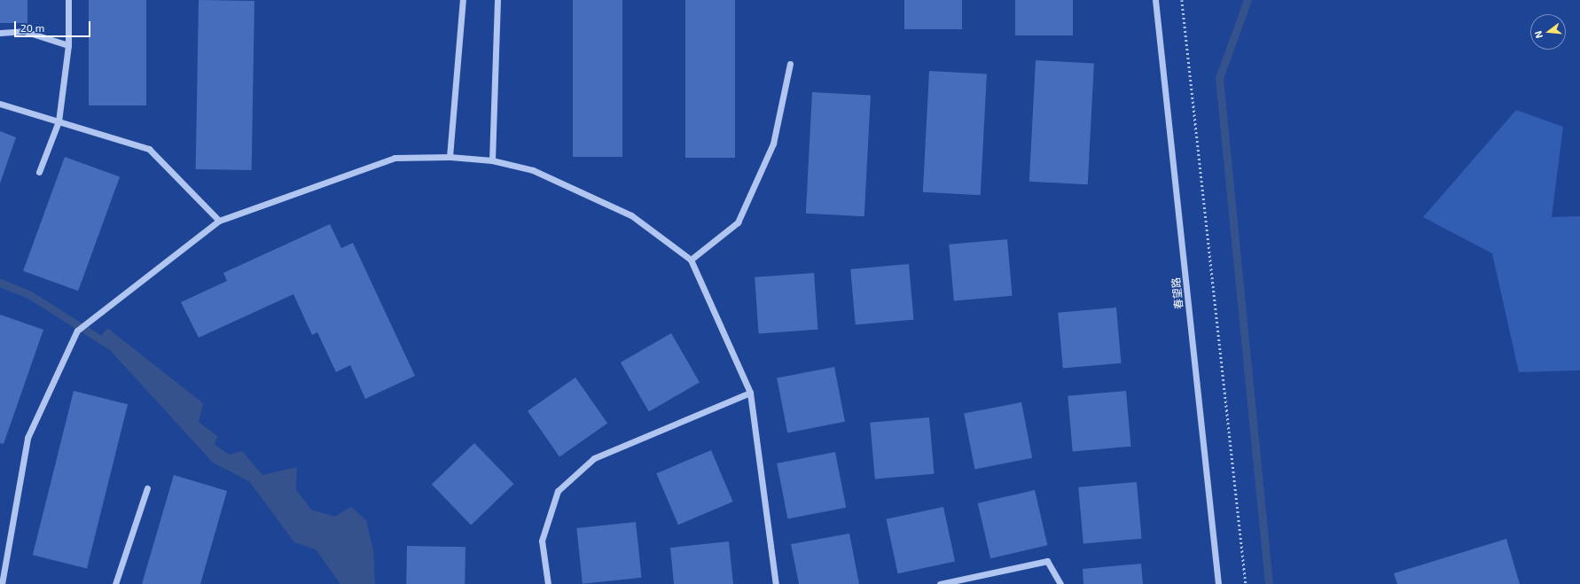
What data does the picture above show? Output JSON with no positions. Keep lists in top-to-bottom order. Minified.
{"streets":{"street":["春望路"]},"scale_bar":"20 m","north":"left"}
